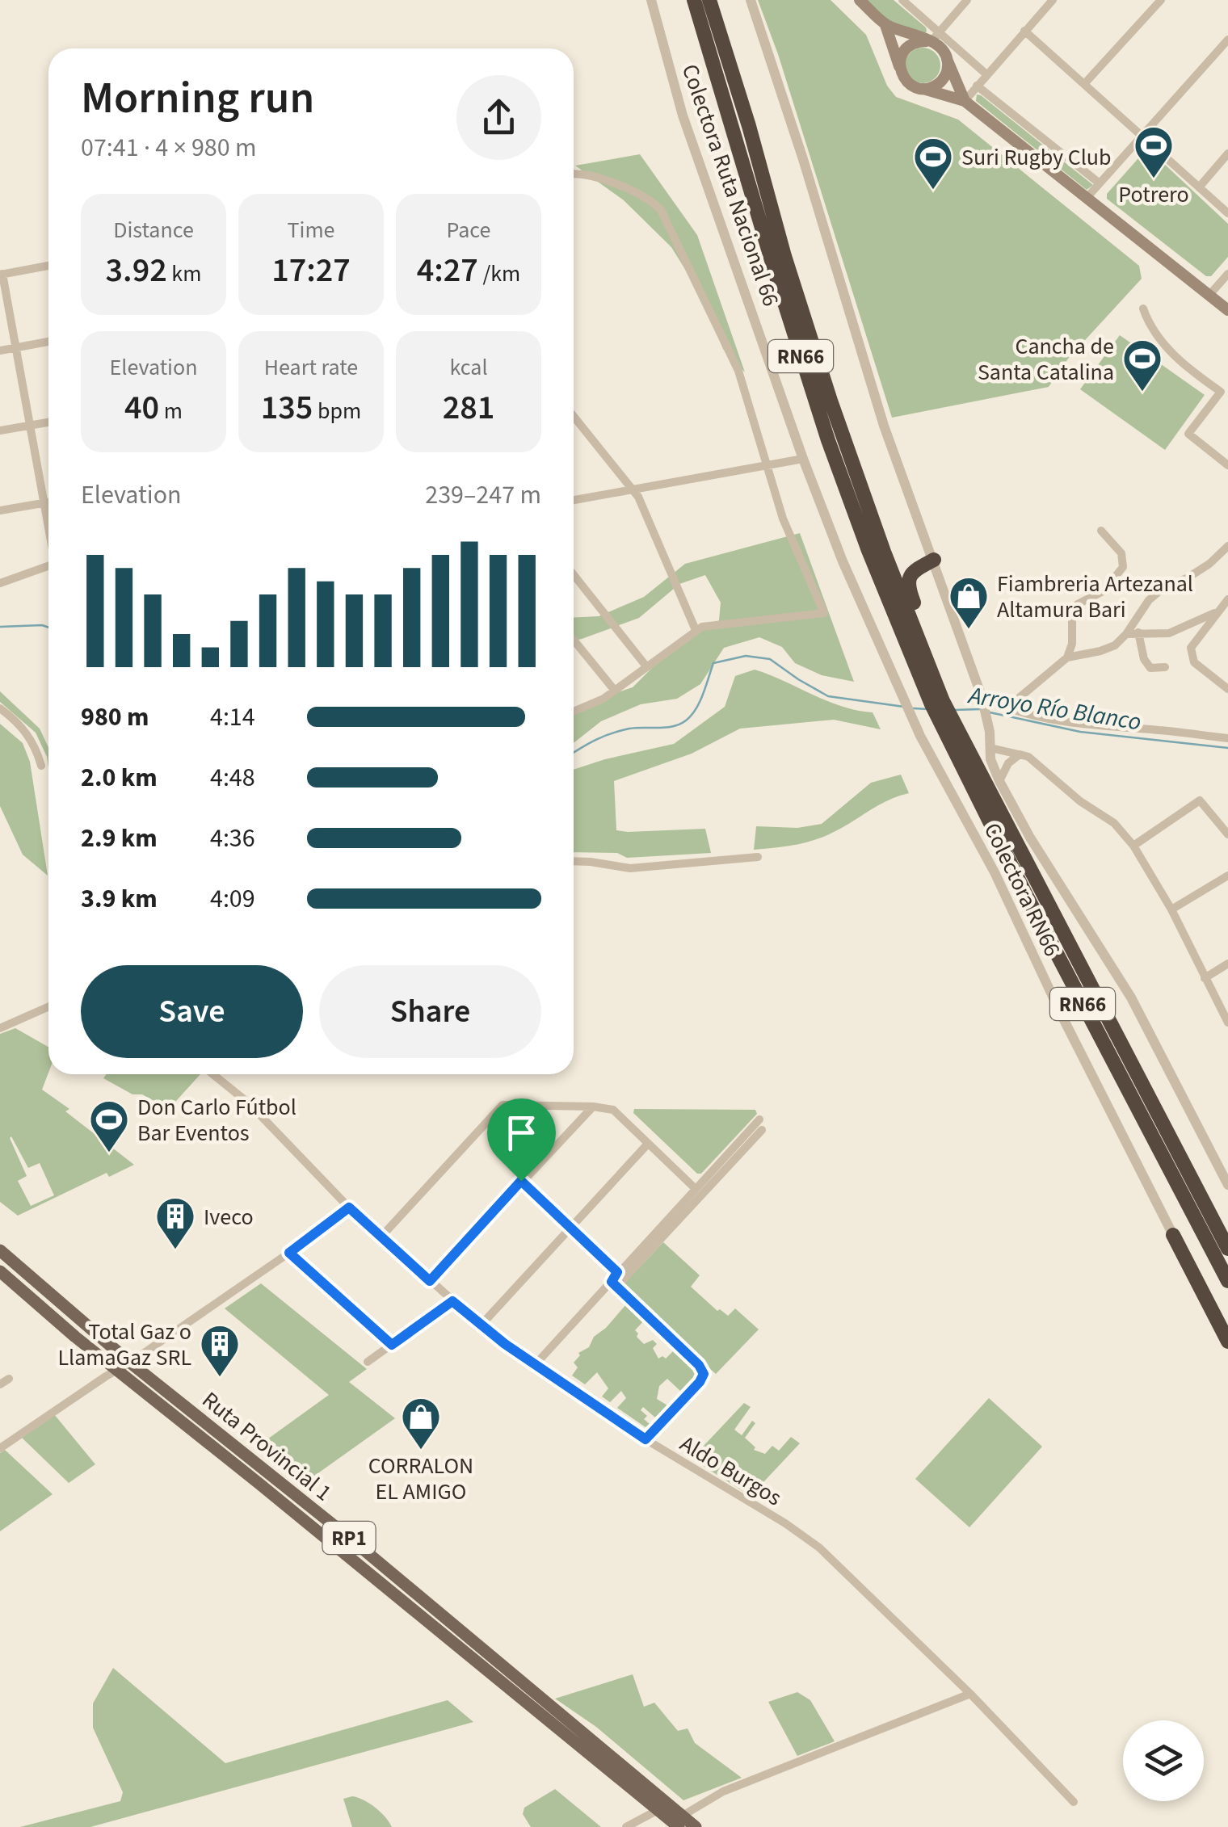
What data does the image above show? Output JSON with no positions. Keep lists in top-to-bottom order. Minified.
{"streets":{"highway":["RN66"],"main road":["Ruta Provincial 1","RP1"],"street":["Colectora Ruta Nacional 66","Colectora RN66","Aldo Burgos"]},"crossings":[["Colectora Ruta Nacional 66","Colectora RN66"]],"water":["Arroyo Río Blanco"],"places":{"sports":["Potrero","Suri Rugby Club","Cancha de Santa Catalina","Don Carlo Fútbol Bar Eventos"],"shop":["Fiambreria Artezanal Altamura Bari","CORRALON EL AMIGO"],"building":["Iveco","Total Gaz o LlamaGaz SRL"]},"page":{"heading":["Morning run","07:41 · 4 × 980 m"],"stats":[["Distance","3.92 km"],["Time","17:27"],["Pace","4:27 /km"],["Elevation","40 m"],["Heart rate","135 bpm"],["kcal","281"]],"chart":["Elevation","239–247 m"],"list":[{"name":"980 m","note":"4:14"},{"name":"2.0 km","note":"4:48"},{"name":"2.9 km","note":"4:36"},{"name":"3.9 km","note":"4:09"}],"buttons":["Save","Share"]}}
